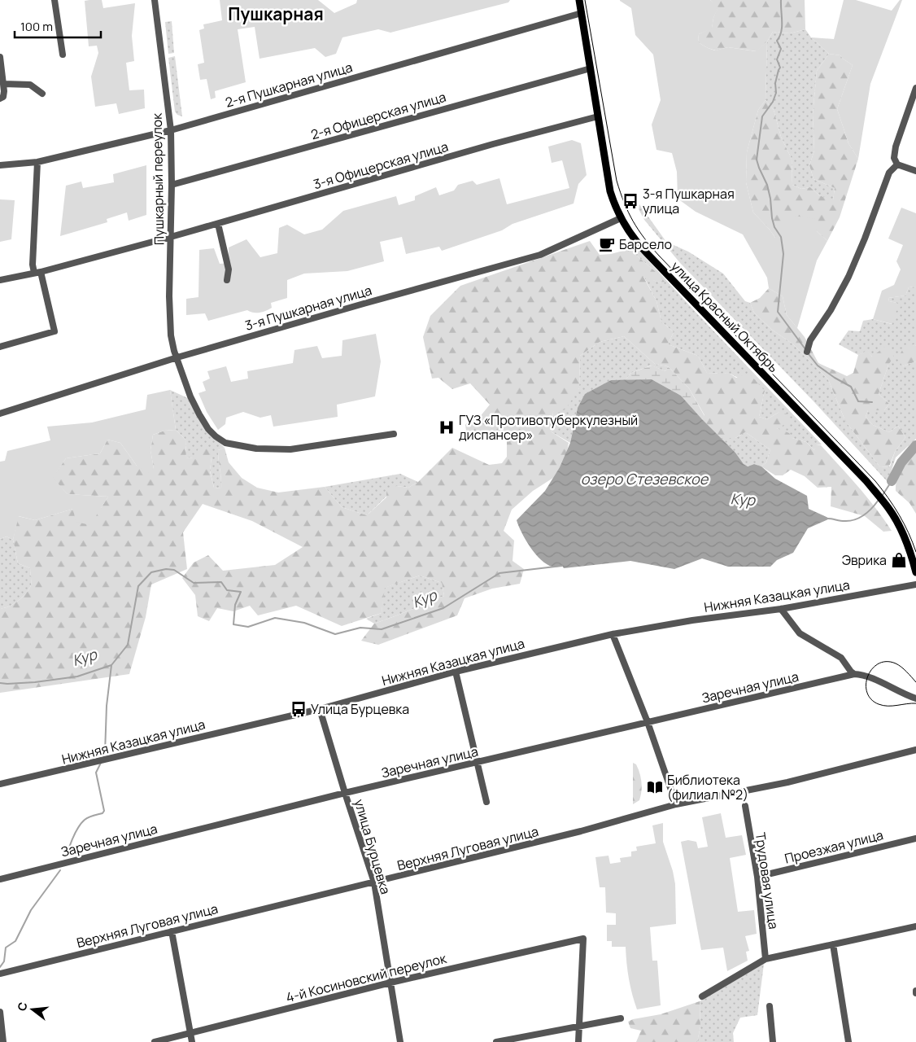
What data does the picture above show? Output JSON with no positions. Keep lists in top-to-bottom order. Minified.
{"streets":{"main road":["улица Красный Октябрь"],"street":["2-я Пушкарная улица","2-я Офицерская улица","3-я Офицерская улица","Пушкарный переулок","3-я Пушкарная улица","Нижняя Казацкая улица","Заречная улица","улица Бурцевка","Проезжая улица","Верхняя Луговая улица","Трудовая улица","4-й Косиновский переулок"]},"crossings":[["2-я Пушкарная улица","Пушкарный переулок"],["2-я Пушкарная улица","улица Красный Октябрь"],["2-я Офицерская улица","Пушкарный переулок"],["2-я Офицерская улица","улица Красный Октябрь"],["3-я Офицерская улица","Пушкарный переулок"],["3-я Офицерская улица","улица Красный Октябрь"],["Пушкарный переулок","3-я Пушкарная улица"],["3-я Пушкарная улица","улица Красный Октябрь"],["Нижняя Казацкая улица","улица Бурцевка"],["Заречная улица","улица Бурцевка"],["улица Бурцевка","Верхняя Луговая улица"],["улица Бурцевка","4-й Косиновский переулок"],["Проезжая улица","Трудовая улица"]],"districts":["Пушкарная"],"water":["озеро Стезевское","Кур"],"places":{"bus stop":["3-я Пушкарная улица","Улица Бурцевка"],"cafe":["Барсело"],"hospital":["ГУЗ «Противотуберкулезный диспансер»"],"shop":["Эврика"],"library":["Библиотека (филиал №2)"]},"scale_bar":"100 m","north":"left"}
